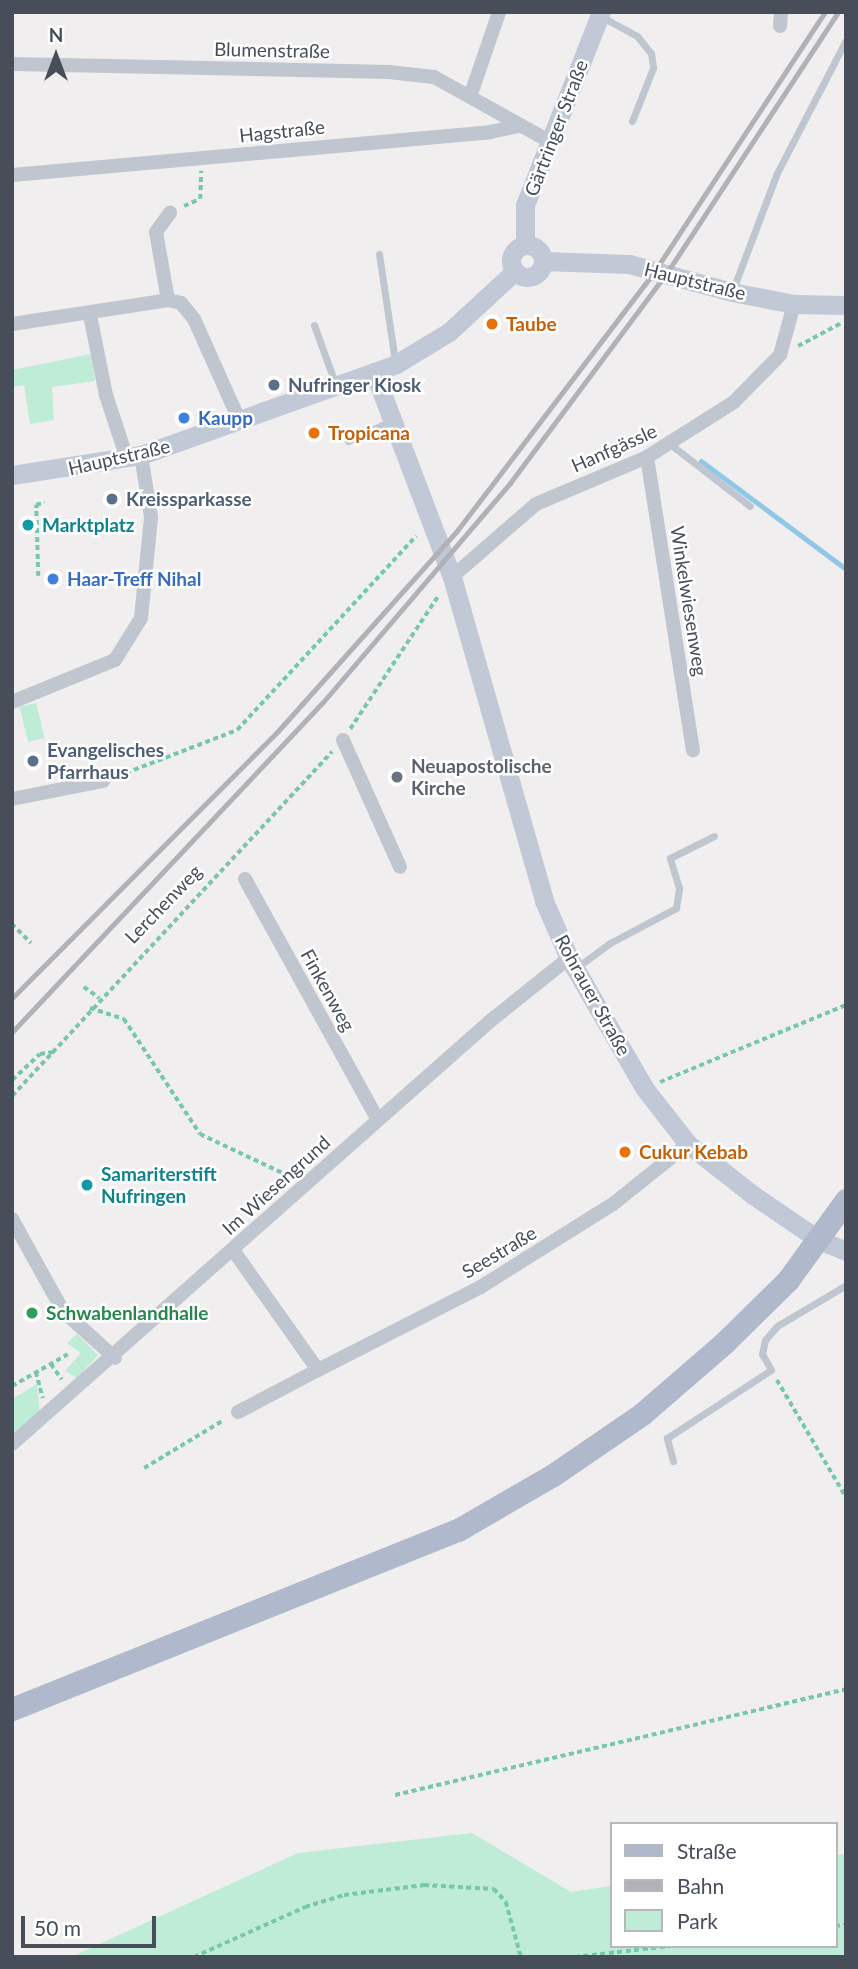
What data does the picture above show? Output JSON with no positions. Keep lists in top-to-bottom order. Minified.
{"streets":{"street":["Blumenstraße","Gärtringer Straße","Hagstraße","Hauptstraße","Hanfgässle","Winkelwiesenweg","Finkenweg","Rohrauer Straße","Im Wiesengrund","Seestraße"],"path":["Lerchenweg"]},"crossings":[["Blumenstraße","Hagstraße"],["Gärtringer Straße","Hauptstraße"],["Hauptstraße","Hanfgässle"],["Hauptstraße","Rohrauer Straße"],["Hanfgässle","Winkelwiesenweg"],["Hanfgässle","Lerchenweg"],["Hanfgässle","Rohrauer Straße"],["Lerchenweg","Rohrauer Straße"],["Finkenweg","Im Wiesengrund"],["Rohrauer Straße","Im Wiesengrund"],["Rohrauer Straße","Seestraße"]],"places":["Taube","Nufringer Kiosk","Kaupp","Tropicana","Kreissparkasse","Marktplatz","Haar-Treff Nihal","Evangelisches Pfarrhaus","Neuapostolische Kirche","Cukur Kebab","Samariterstift Nufringen","Schwabenlandhalle"],"legend":["Straße","Bahn","Park"],"scale_bar":"50 m","north":"top"}
